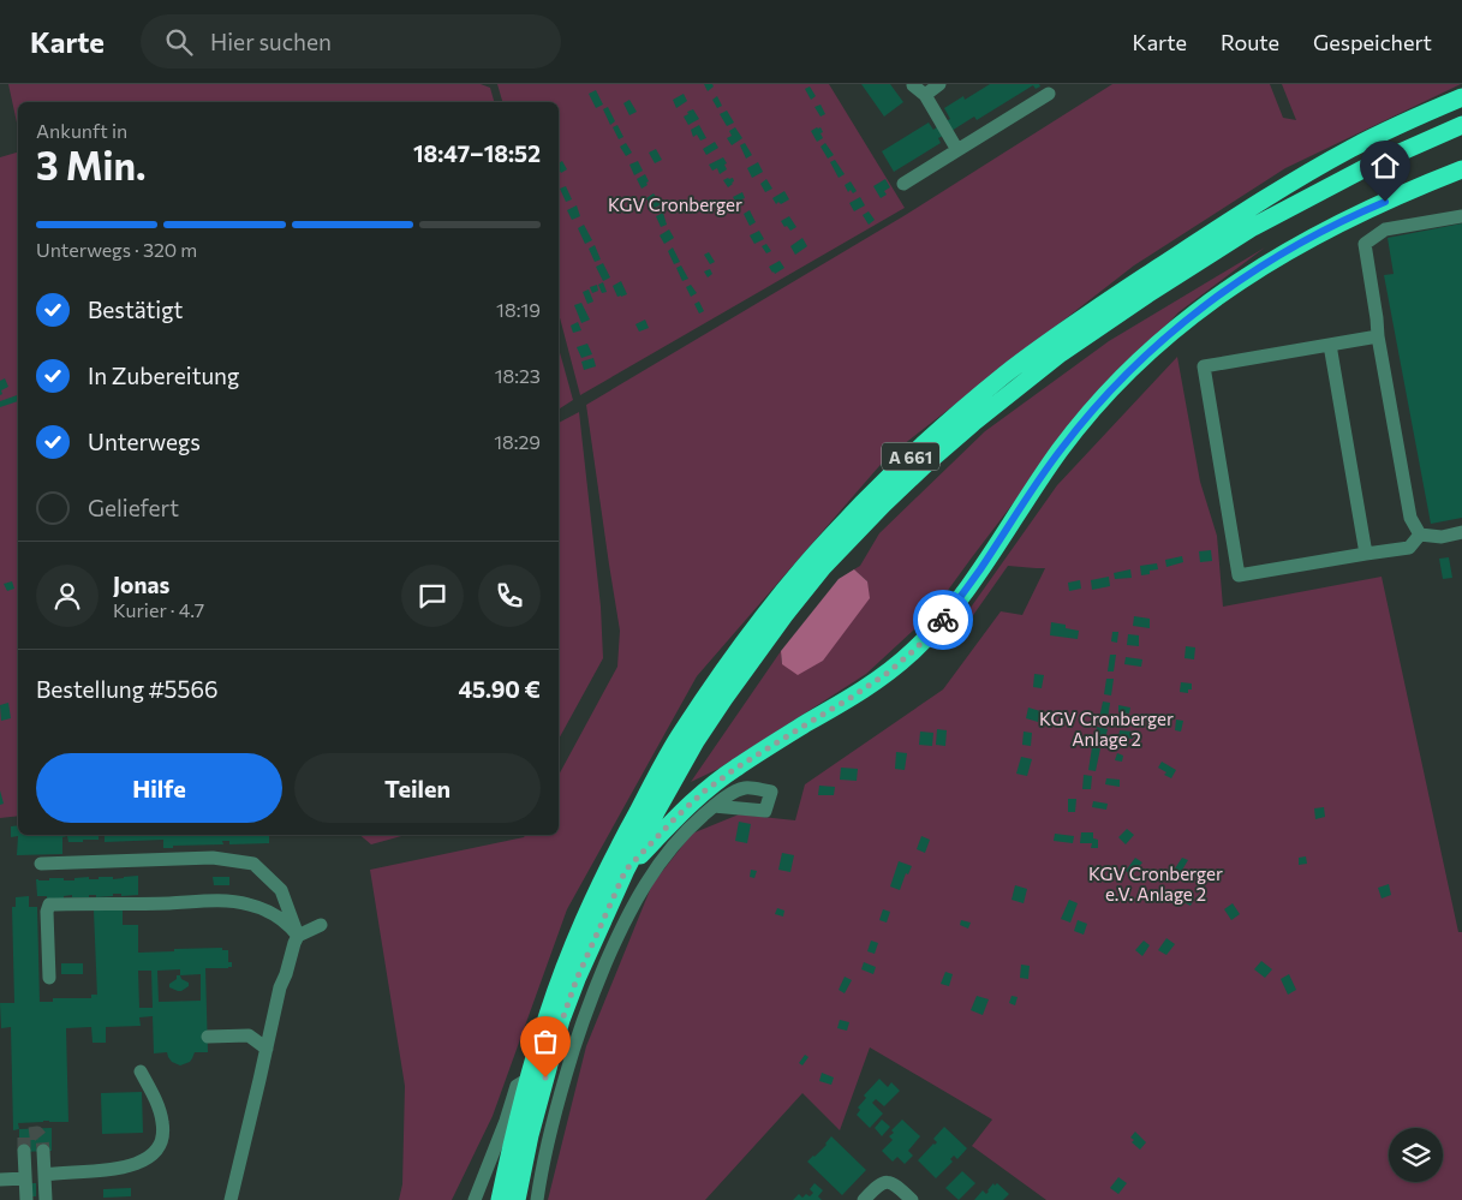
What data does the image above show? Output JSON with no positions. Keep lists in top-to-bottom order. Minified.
{"streets":{"highway":["A 661"]},"parks":["KGV Cronberger","KGV Cronberger Anlage 2","KGV Cronberger e.V. Anlage 2"],"page":{"header":"Karte","search":"Hier suchen","nav":["Karte","Route","Gespeichert"],"heading":["3 Min.","Ankunft in","18:47–18:52"],"panel":["Jonas","Kurier · 4.7","Bestellung #5566","45.90 €"],"bar":"Unterwegs · 320 m","list":[["Bestätigt","18:19"],["In Zubereitung","18:23"],["Unterwegs","18:29"],"Geliefert"],"buttons":["Hilfe","Teilen"]}}
